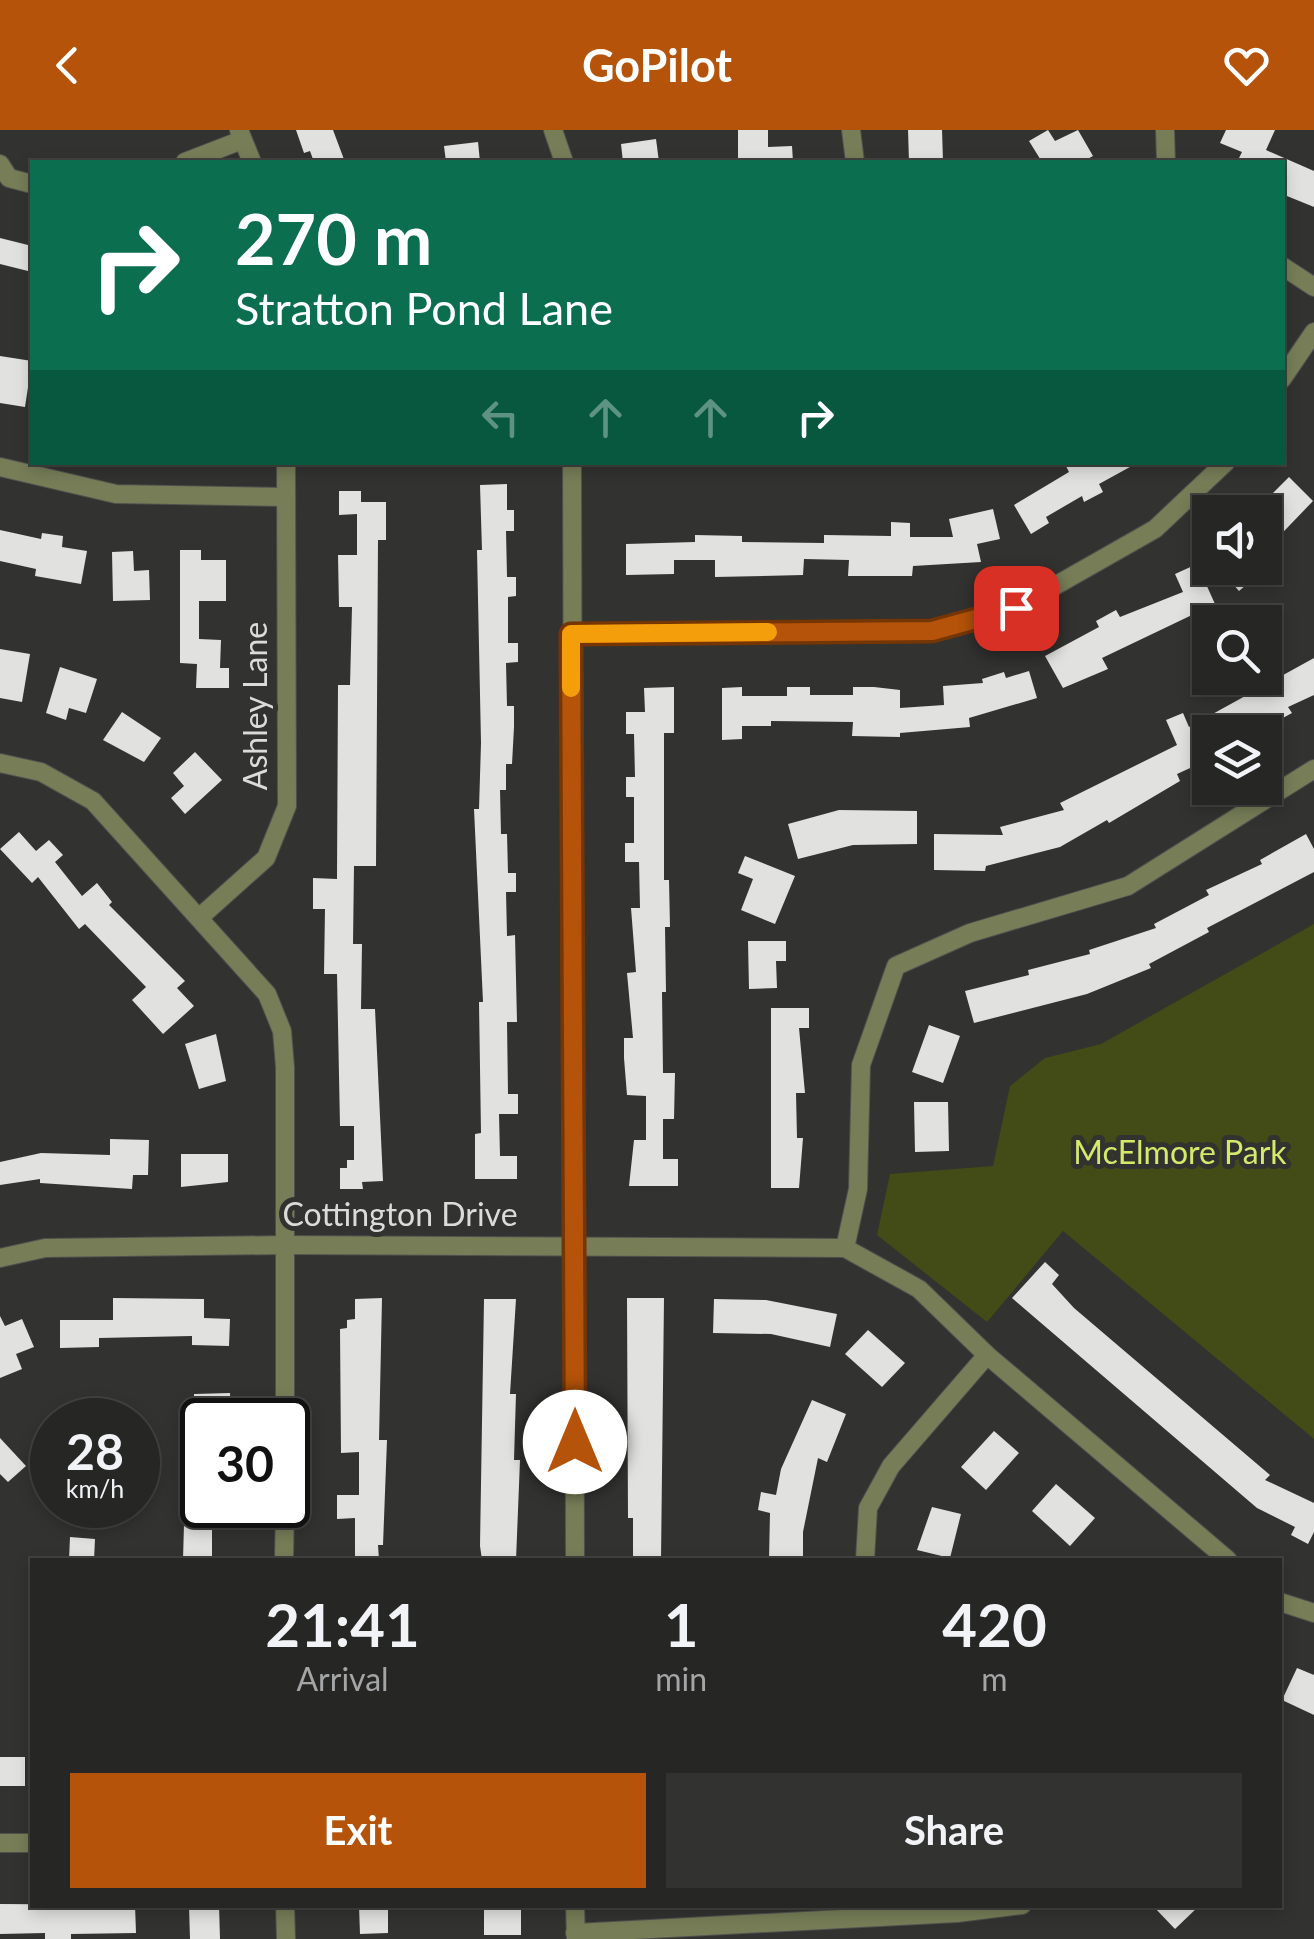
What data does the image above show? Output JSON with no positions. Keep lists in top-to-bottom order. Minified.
{"streets":{"street":["Ashley Lane","Cottington Drive"]},"parks":["McElmore Park"],"page":{"header":"GoPilot","turn":["270 m","Stratton Pond Lane"],"speed":"28 km/h","limit":"30","eta":["21:41","Arrival","1","min","420","m"],"buttons":["Exit","Share"]}}
